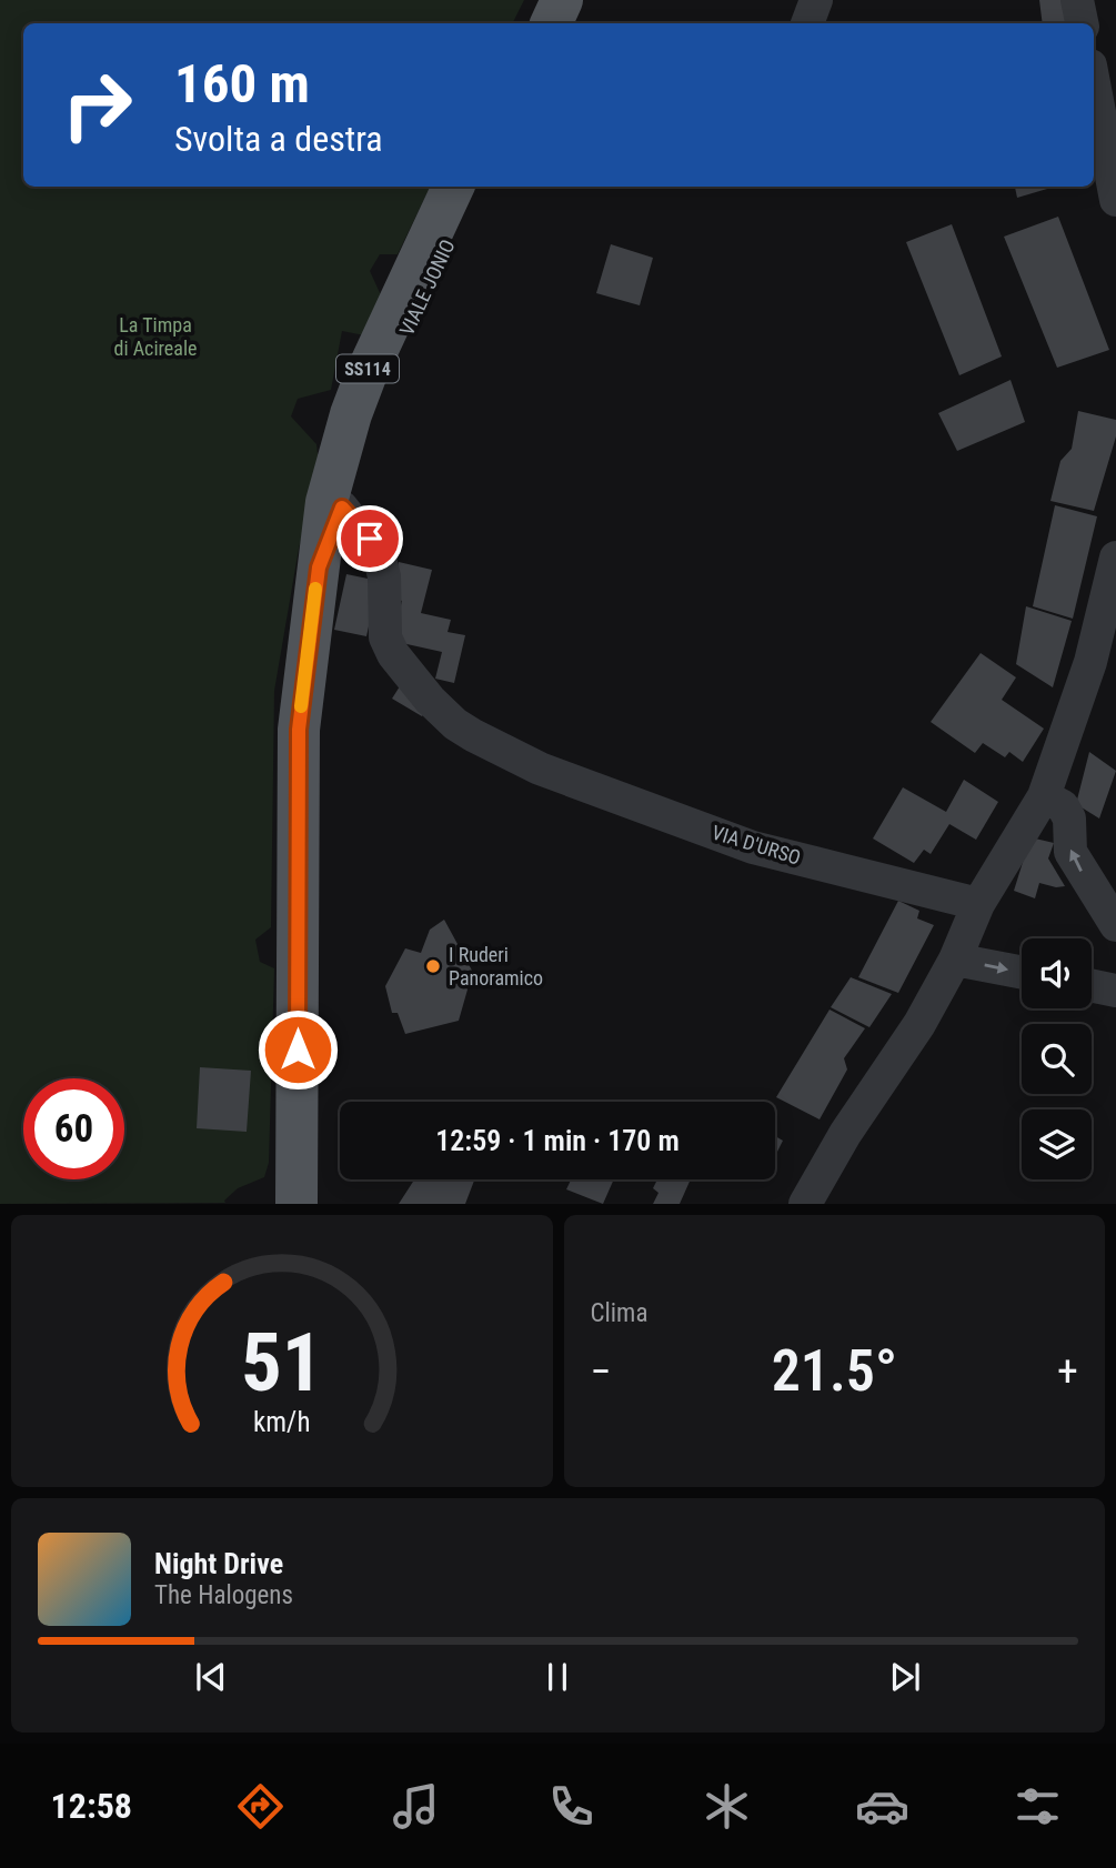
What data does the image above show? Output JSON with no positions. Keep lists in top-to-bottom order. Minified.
{"streets":{"main road":["VIALE JONIO","SS114"],"street":["VIA D'URSO"]},"crossings":[["VIALE JONIO","VIA D'URSO"]],"parks":["La Timpa di Acireale"],"places":["I Ruderi Panoramico"],"page":{"turn":["160 m","Svolta a destra"],"limit":"60","trip":"12:59 · 1 min · 170 m","tile":"Clima","heat":["−","21.5°","+"],"song":["Night Drive","The Halogens"],"tabs":"12:58","gauge":["51","km/h"]}}
